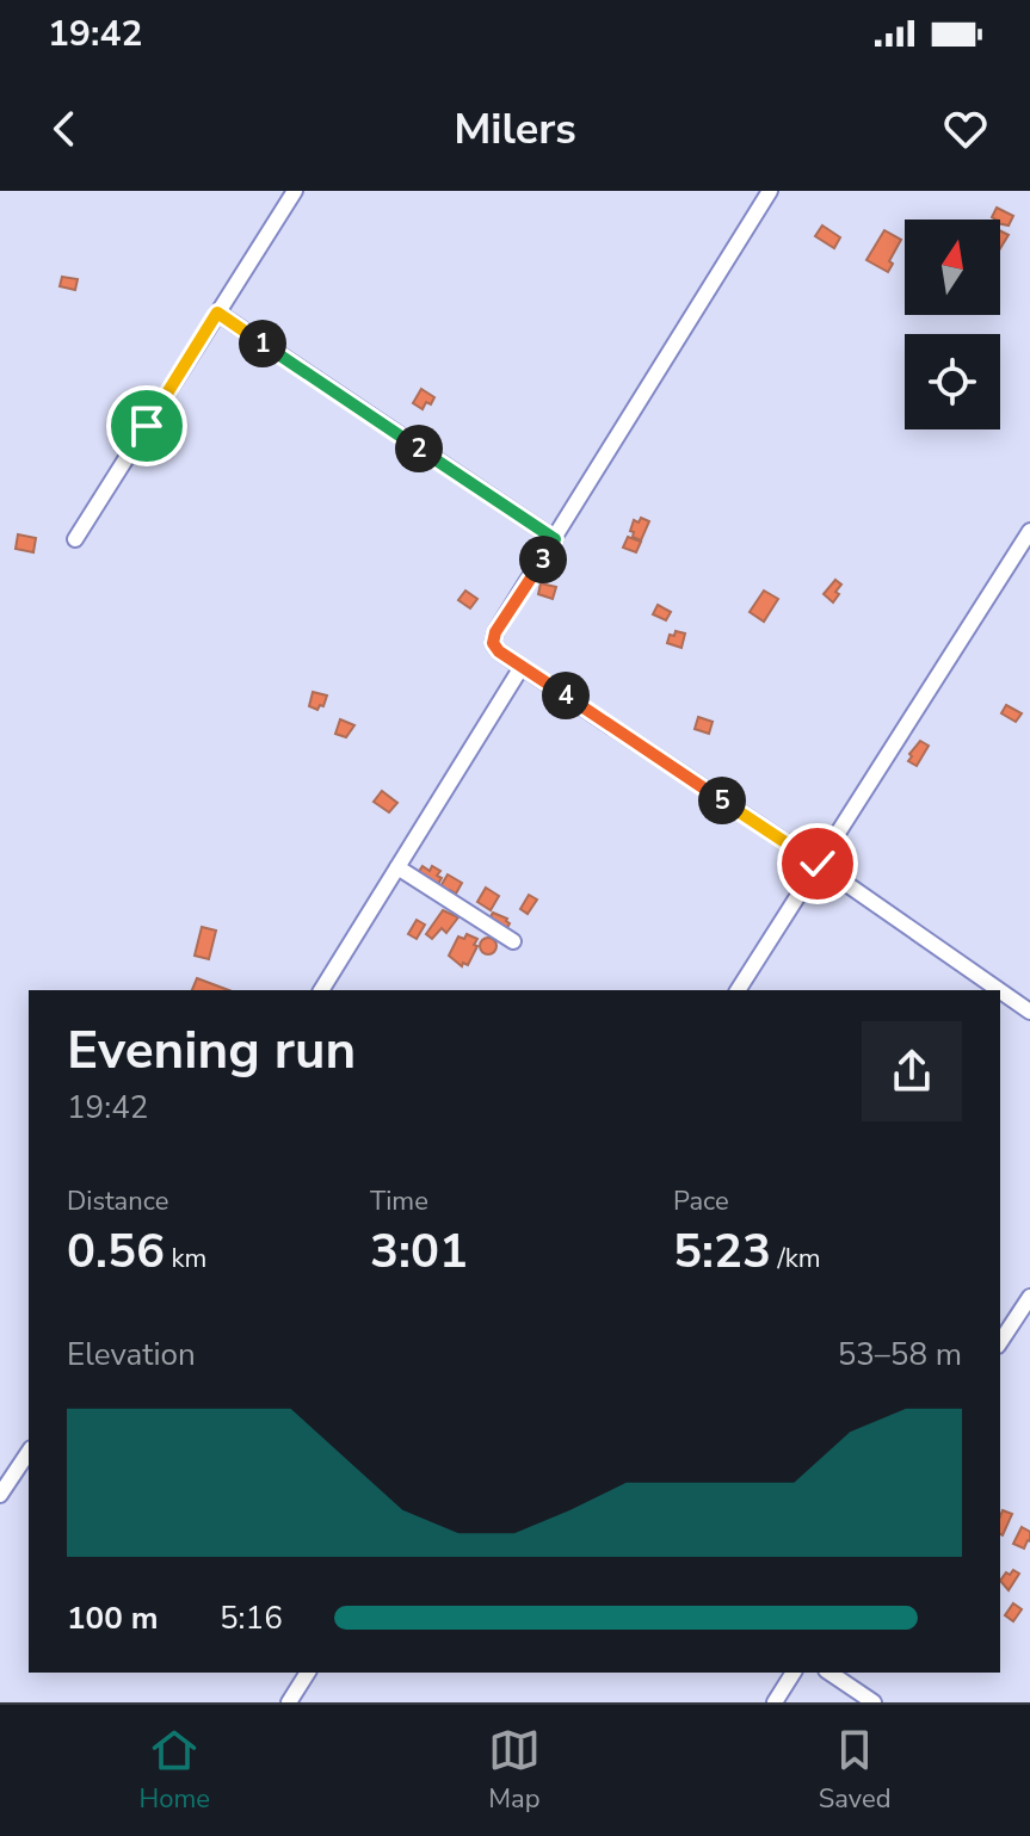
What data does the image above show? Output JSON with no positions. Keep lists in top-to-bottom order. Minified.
{"north":"top","page":{"status":"19:42","header":"Milers","pins":["1","2","3","4","5"],"heading":["Evening run","19:42"],"stats":[["Distance","0.56 km"],["Time","3:01"],["Pace","5:23 /km"]],"chart":["Elevation","53–58 m"],"list":[{"name":"100 m","note":"5:16"}],"tabs":["Home","Map","Saved"]}}
